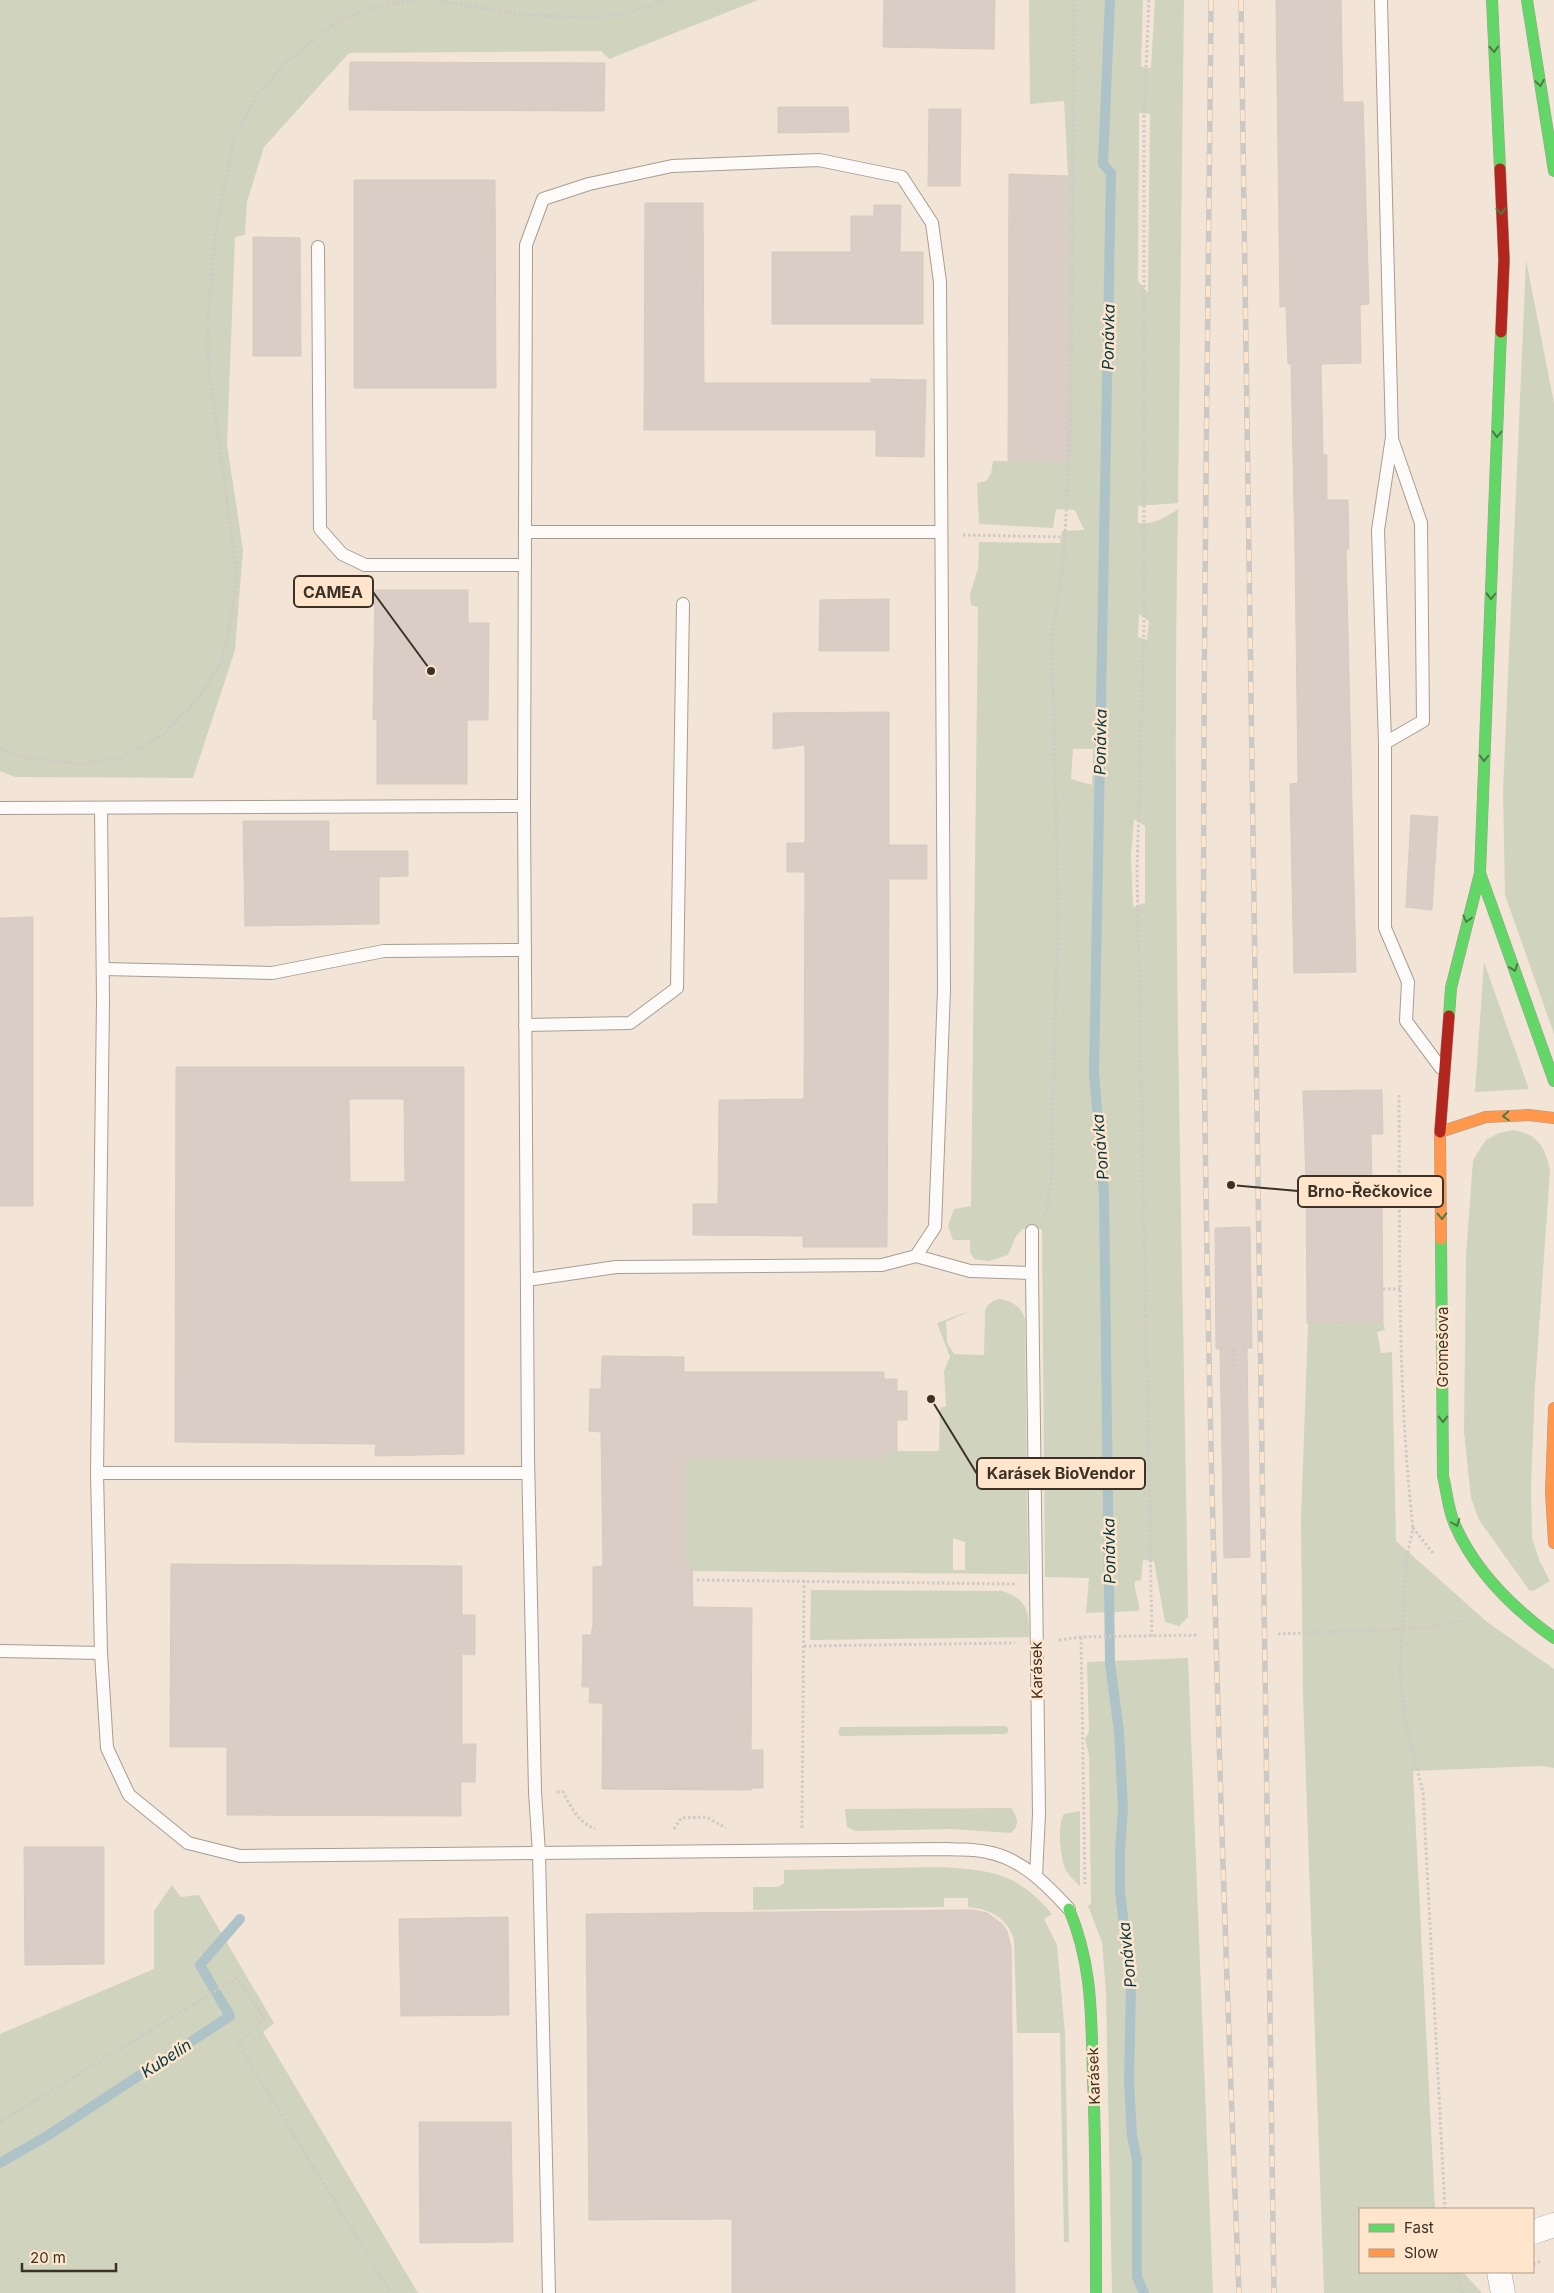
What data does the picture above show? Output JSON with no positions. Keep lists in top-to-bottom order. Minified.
{"streets":{"main road":["Gromešova","Karásek"]},"water":["Ponávka","Kubelín"],"places":["CAMEA","Brno-Řečkovice","Karásek BioVendor"],"legend":["Fast","Slow"],"scale_bar":"20 m"}
